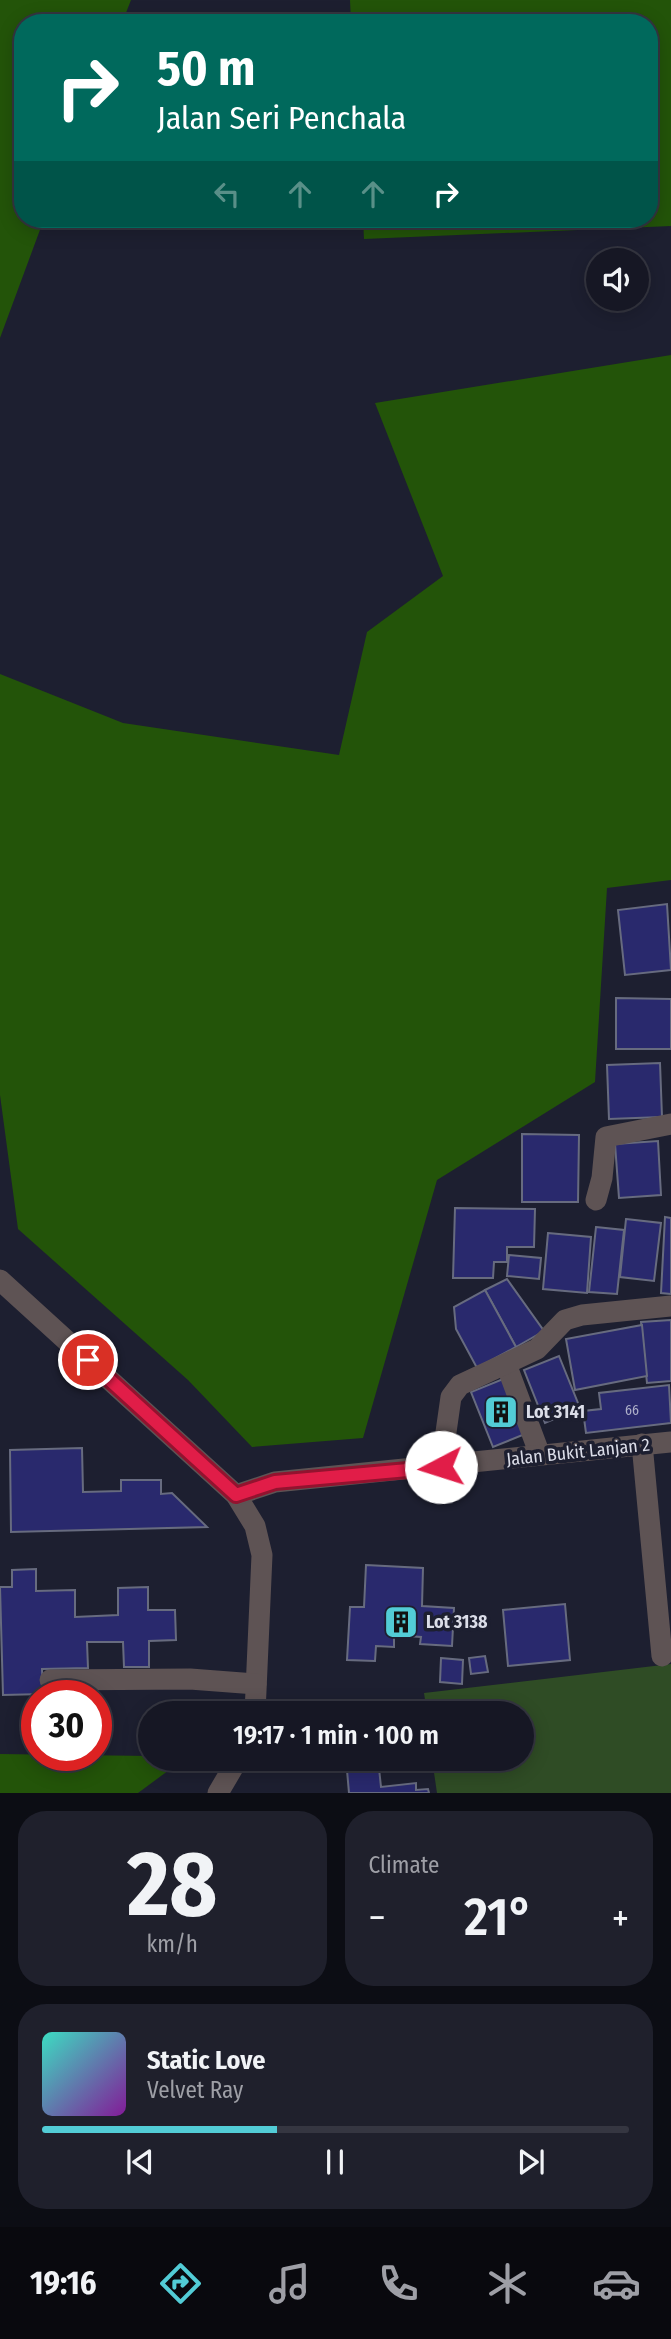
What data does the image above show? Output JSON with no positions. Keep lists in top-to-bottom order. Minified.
{"streets":{"street":["Jalan Bukit Lanjan 2"]},"places":{"building":["Lot 3141","Lot 3138"]},"house_numbers":["66"],"page":{"turn":["50 m","Jalan Seri Penchala"],"limit":"30","trip":"19:17 · 1 min · 100 m","tile":[["28","km/h"],"Climate"],"heat":["−","21°","+"],"song":["Static Love","Velvet Ray"],"tabs":"19:16"}}
